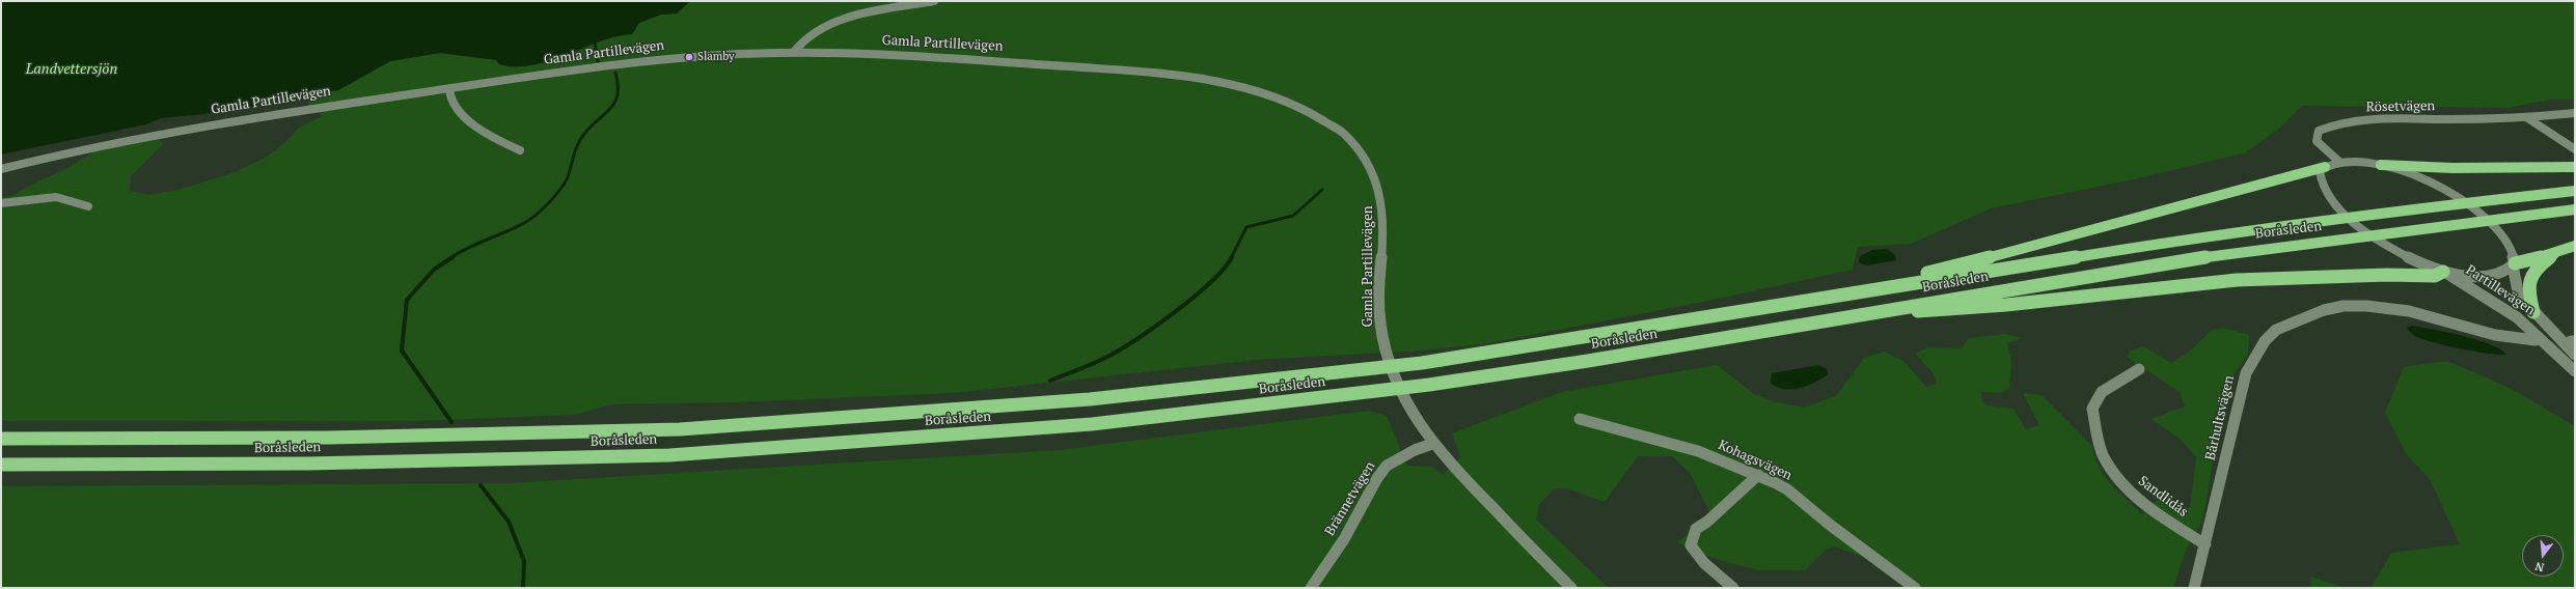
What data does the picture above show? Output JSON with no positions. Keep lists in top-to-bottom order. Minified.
{"streets":{"highway":["Boråsleden"],"street":["Gamla Partillevägen","Rösetvägen","Partillevägen","Bårhultsvägen","Kohagsvägen","Sandlidås","Brännetvägen"]},"crossings":[["Gamla Partillevägen","Brännetvägen"],["Bårhultsvägen","Sandlidås"]],"water":["Landvettersjön"],"places":["Slamby"],"north":"bottom"}
